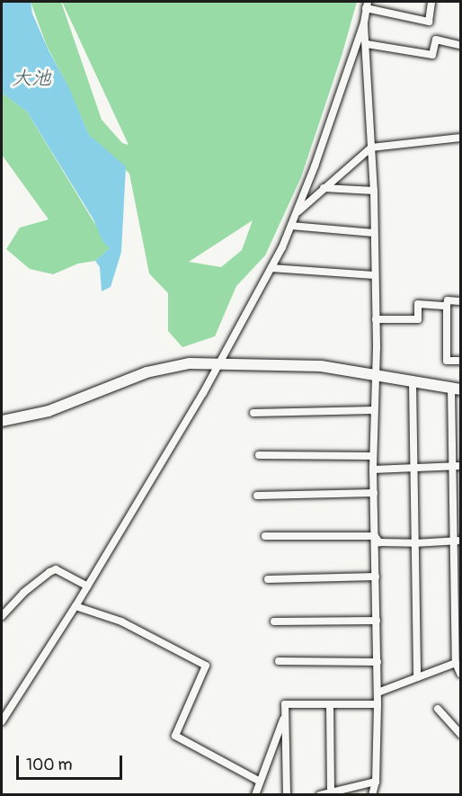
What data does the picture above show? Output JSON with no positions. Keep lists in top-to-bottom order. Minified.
{"water":["大池"],"scale_bar":"100 m"}
